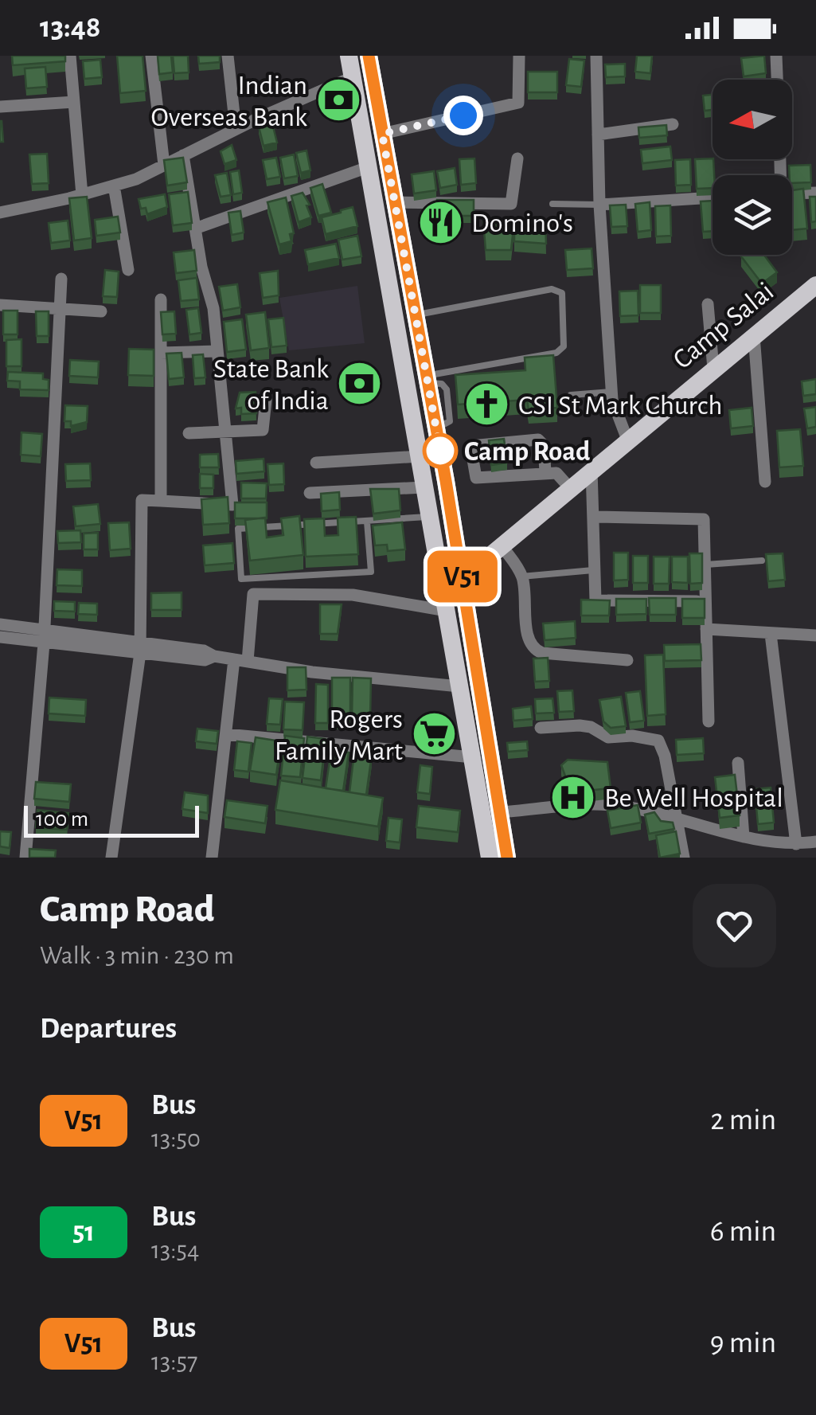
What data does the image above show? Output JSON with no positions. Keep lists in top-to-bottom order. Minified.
{"streets":{"main road":["Camp Salai"]},"places":{"bank":["Indian Overseas Bank","State Bank of India"],"restaurant":["Domino's"],"church":["CSI St Mark Church"],"other":["Camp Road"],"supermarket":["Rogers Family Mart"],"hospital":["Be Well Hospital"]},"lines":["bus line V51"],"scale_bar":"100 m","north":"left","page":{"status":"13:48","on_map":"V51","scale":"100 m","heading":[["Camp Road","Walk · 3 min · 230 m"],"Departures"],"list":[{"mark":"V51","name":"Bus","note":"13:50","value":"2 min"},{"mark":"51","name":"Bus","note":"13:54","value":"6 min"},{"mark":"V51","name":"Bus","note":"13:57","value":"9 min"}]}}
